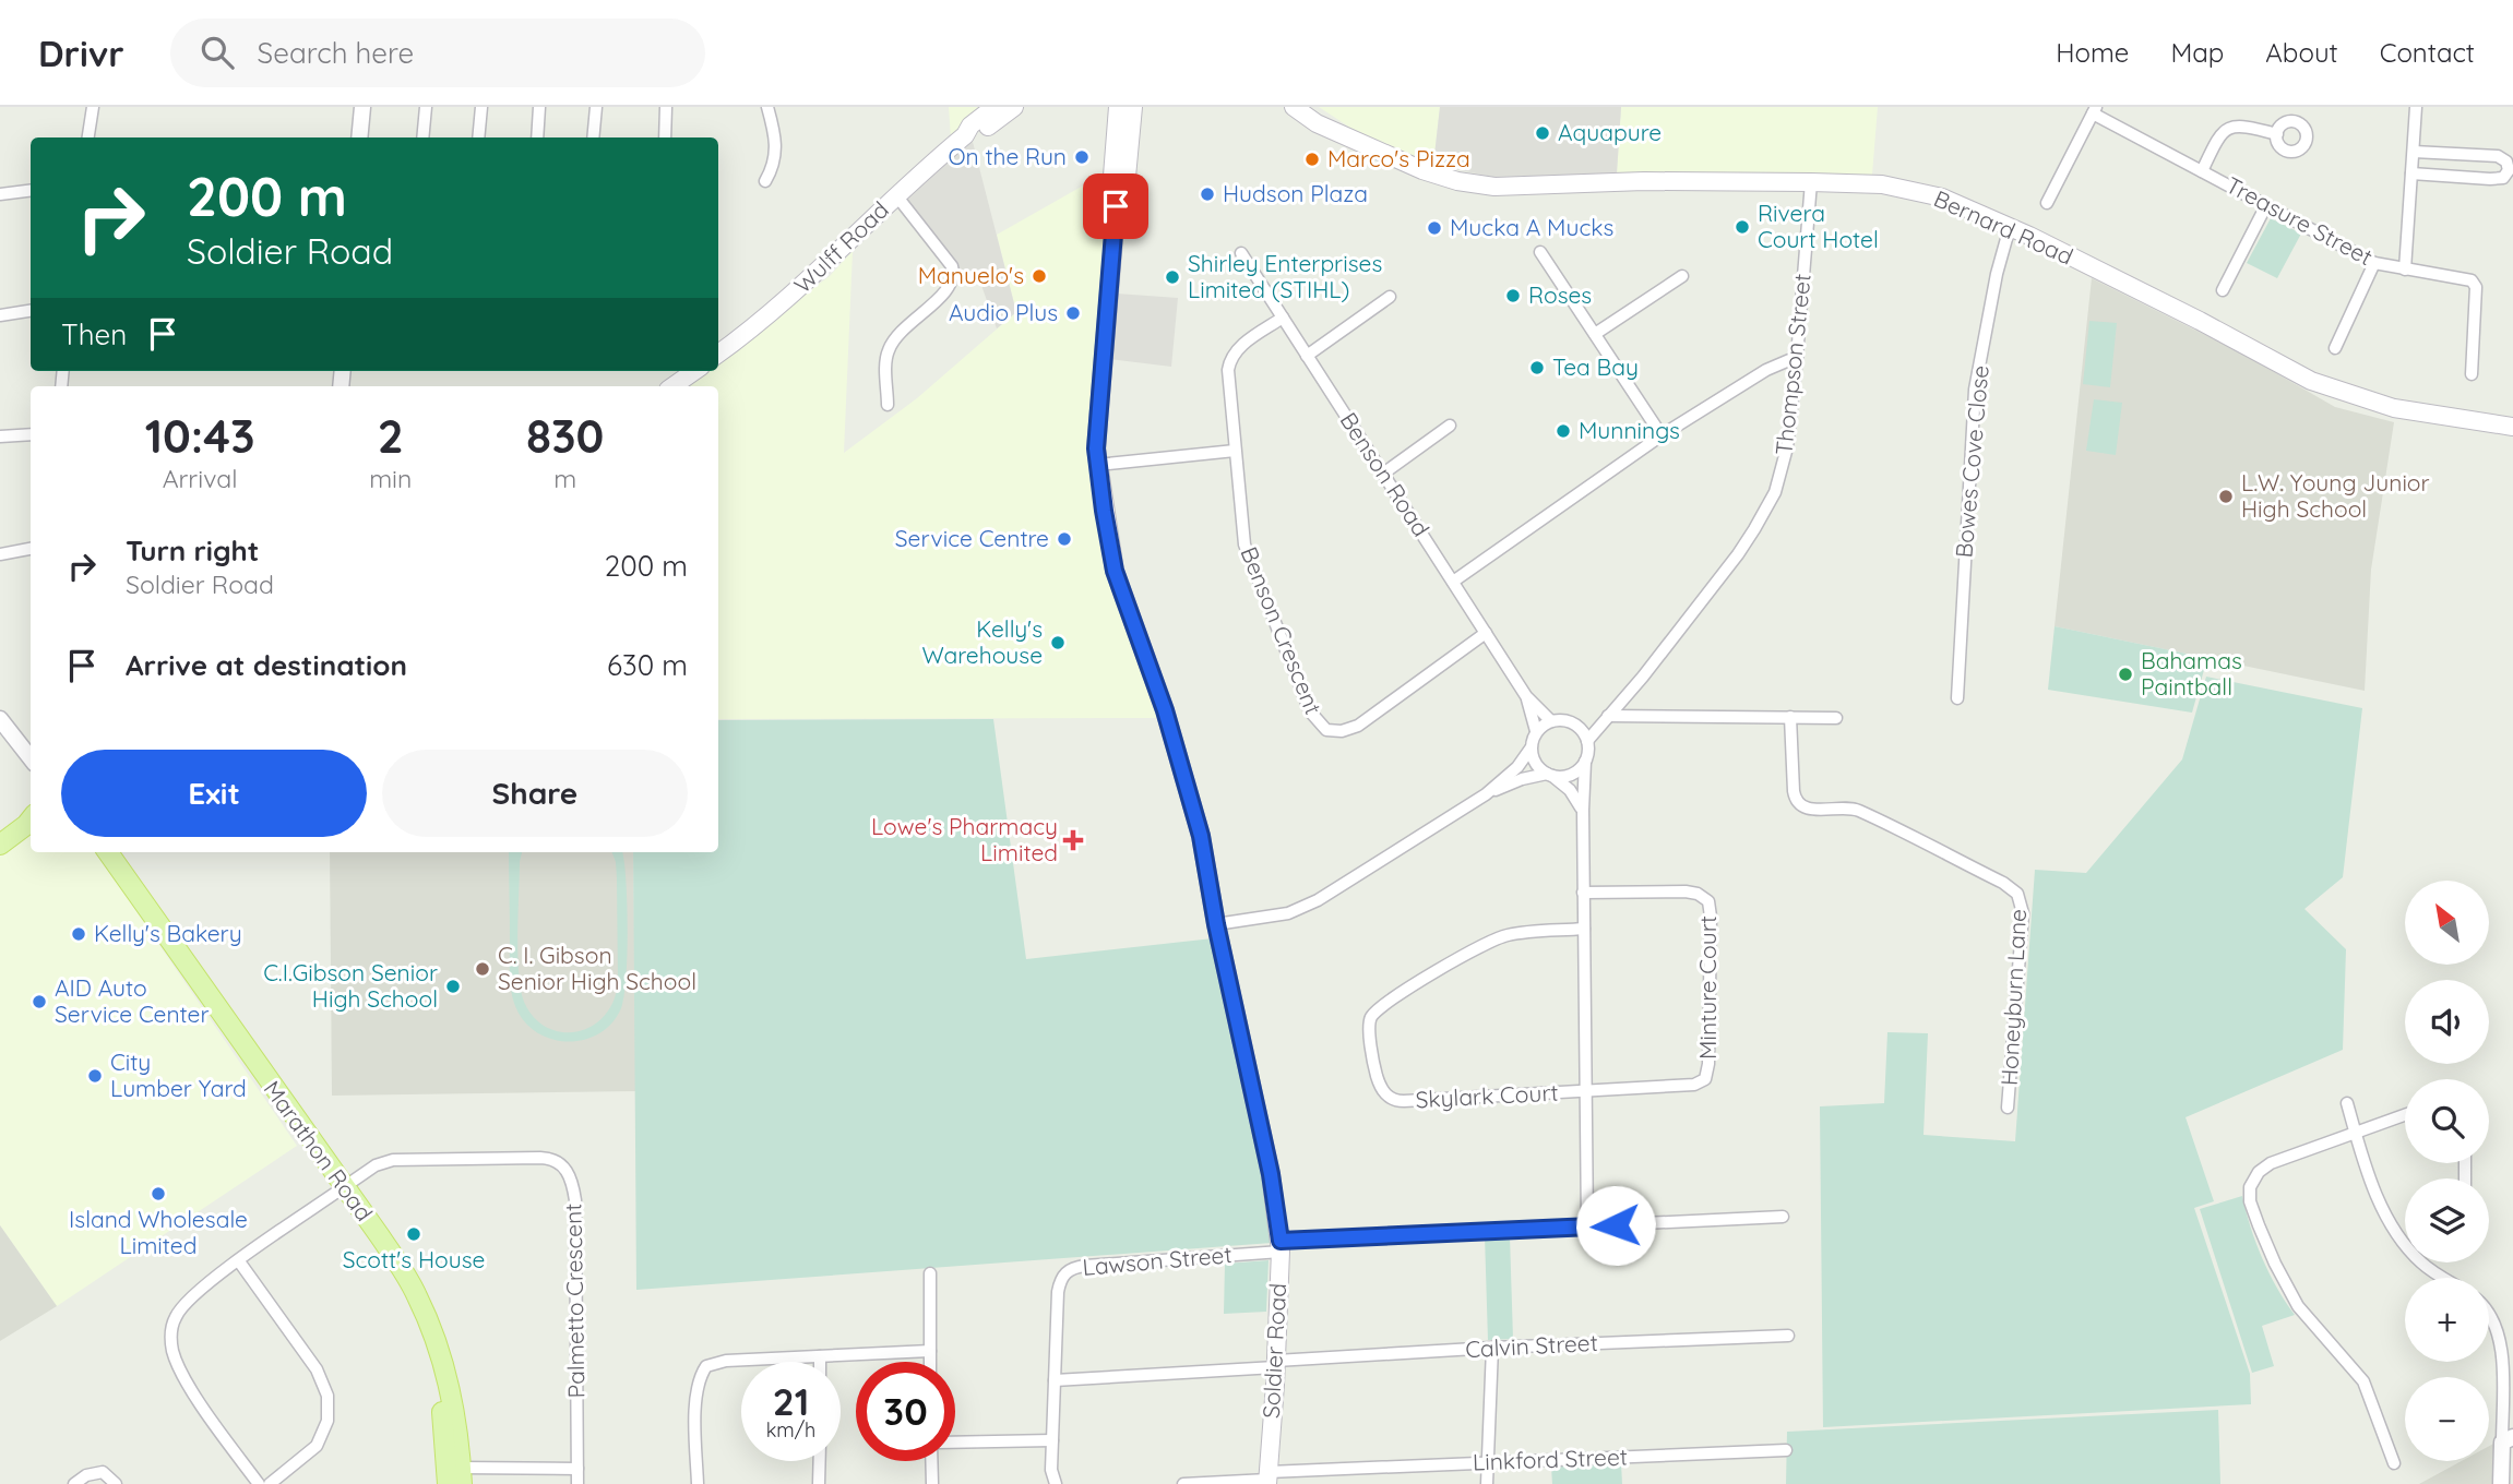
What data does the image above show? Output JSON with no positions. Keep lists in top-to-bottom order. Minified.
{"streets":{"main road":["Bernard Road","Wulff Road","Marathon Road","Soldier Road"],"street":["Treasure Street","Thompson Street","Bowes Cove Close","Benson Road","Benson Crescent","Minture Court","Honeyburn Lane","Skylark Court","Lawson Street","Palmetto Crescent","Calvin Street","Linkford Street"]},"crossings":[["Bernard Road","Thompson Street"],["Bernard Road","Bowes Cove Close"],["Benson Road","Benson Crescent"],["Minture Court","Skylark Court"],["Marathon Road","Palmetto Crescent"],["Lawson Street","Calvin Street"],["Lawson Street","Soldier Road"],["Calvin Street","Soldier Road"],["Soldier Road","Linkford Street"]],"places":{"other":["Aquapure","On the Run","Marco's Pizza","Hudson Plaza","Rivera Court Hotel","Mucka A Mucks","Manuelo's","Shirley Enterprises Limited (STIHL)","Roses","Audio Plus","Tea Bay","Munnings","L.W. Young Junior High School","Service Centre","Kelly's Warehouse","Bahamas Paintball","Kelly's Bakery","C. I. Gibson Senior High School","C.I.Gibson Senior High School","AID Auto Service Center","City Lumber Yard","Island Wholesale Limited","Scott's House"],"health":["Lowe's Pharmacy Limited"]},"north":"top left","page":{"header":"Drivr","search":"Search here","nav":["Home","Map","About","Contact"],"turn":["200 m","Soldier Road"],"then":"Then","eta":["10:43","Arrival","2","min","830","m"],"list":[{"name":"Turn right","note":"Soldier Road","value":"200 m"},{"name":"Arrive at destination","value":"630 m"}],"buttons":["Exit","Share"],"map_buttons":["+","−"],"speed":"21 km/h","limit":"30"}}
